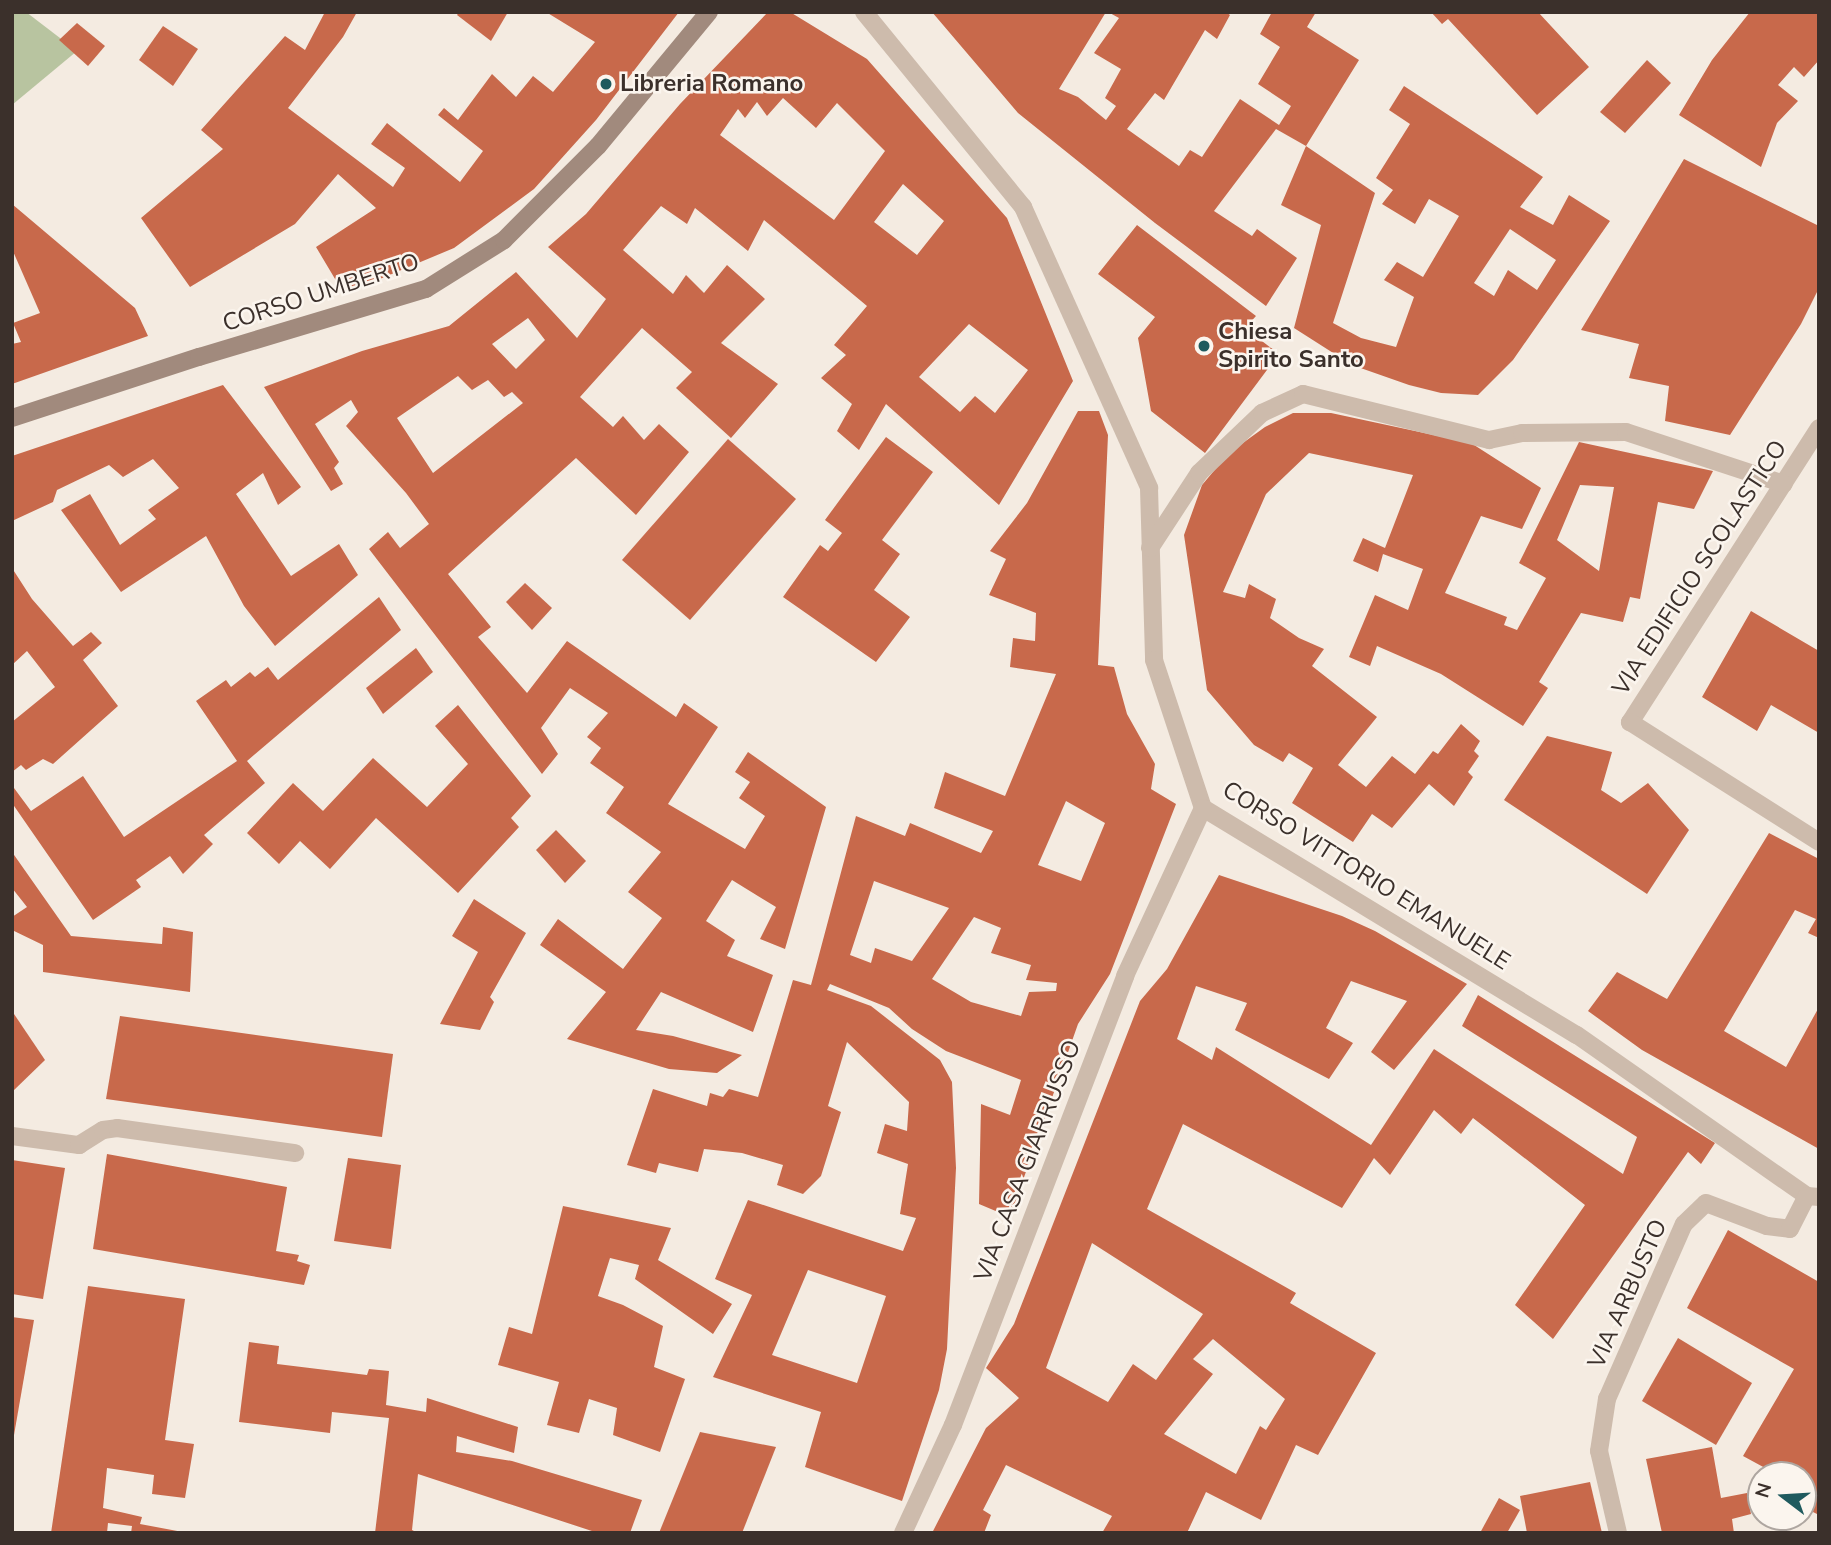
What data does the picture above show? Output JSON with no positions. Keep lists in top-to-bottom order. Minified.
{"streets":{"main road":["CORSO UMBERTO"],"street":["VIA EDIFICIO SCOLASTICO","CORSO VITTORIO EMANUELE","VIA CASA GIARRUSSO","VIA ARBUSTO"]},"crossings":[["CORSO VITTORIO EMANUELE","VIA CASA GIARRUSSO"],["CORSO VITTORIO EMANUELE","VIA ARBUSTO"]],"places":["Libreria Romano","Chiesa Spirito Santo"],"north":"left"}
